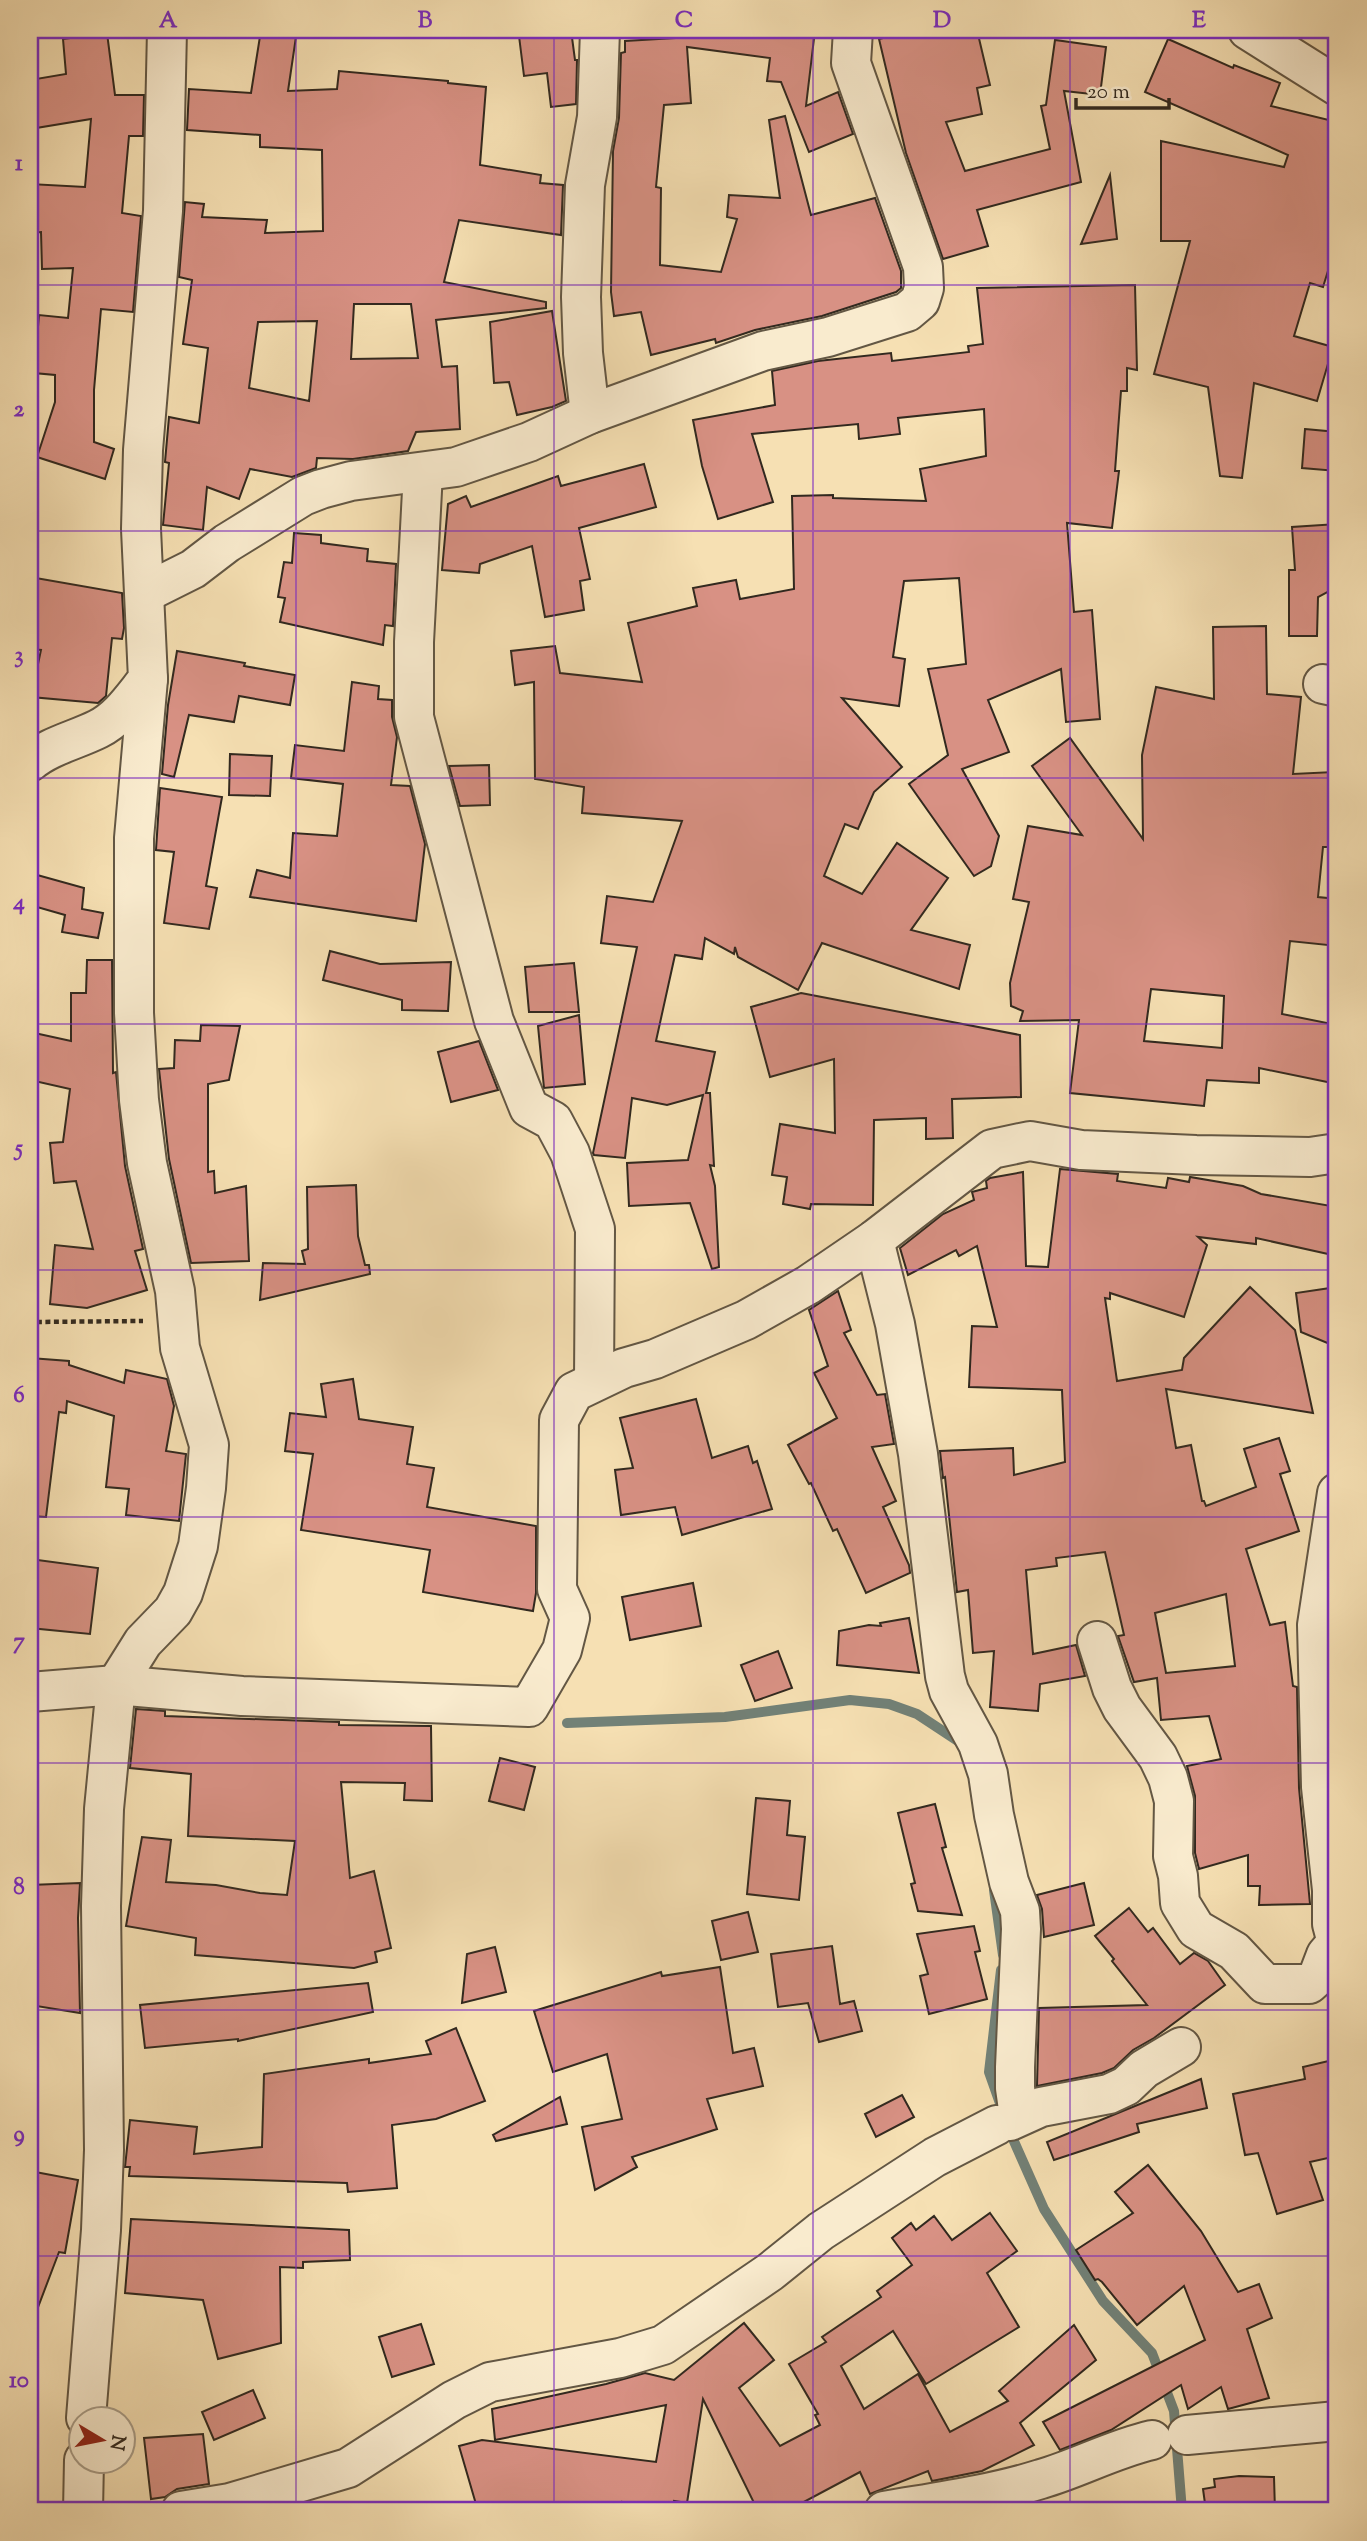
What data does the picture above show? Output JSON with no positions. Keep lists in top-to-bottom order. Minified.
{"scale_bar":"20 m","north":"right","grid":{"columns":["A","B","C","D","E"],"rows":["1","2","3","4","5","6","7","8","9","10"]}}
